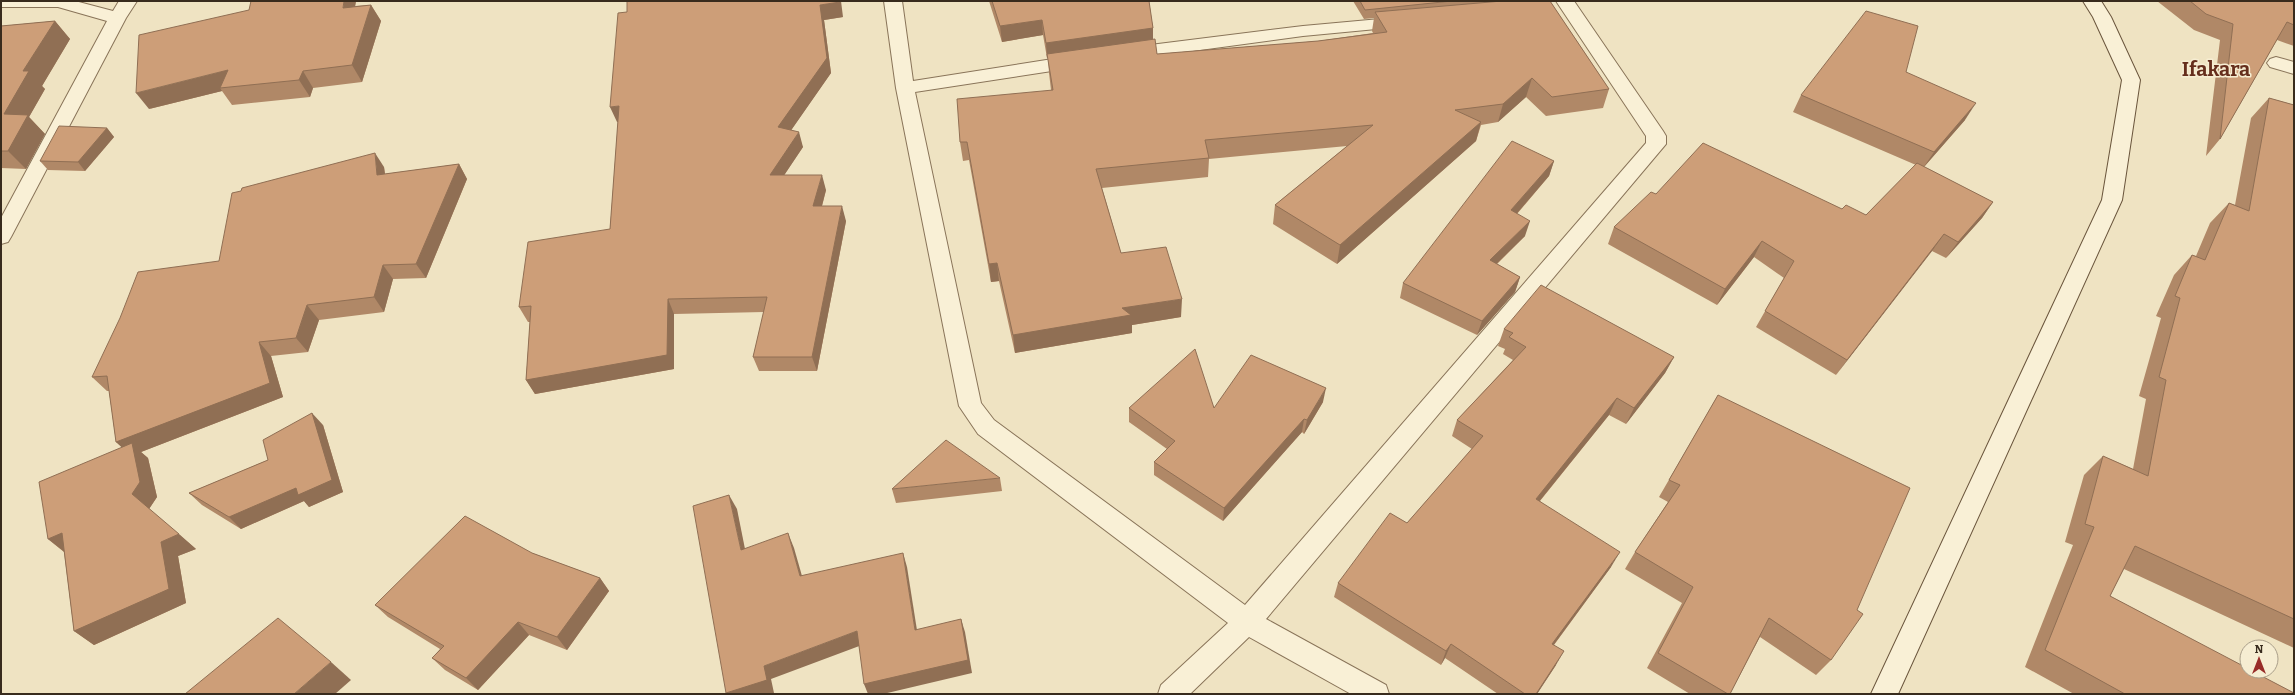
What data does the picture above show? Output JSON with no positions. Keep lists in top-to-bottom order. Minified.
{"districts":["Ifakara"],"north":"top"}
